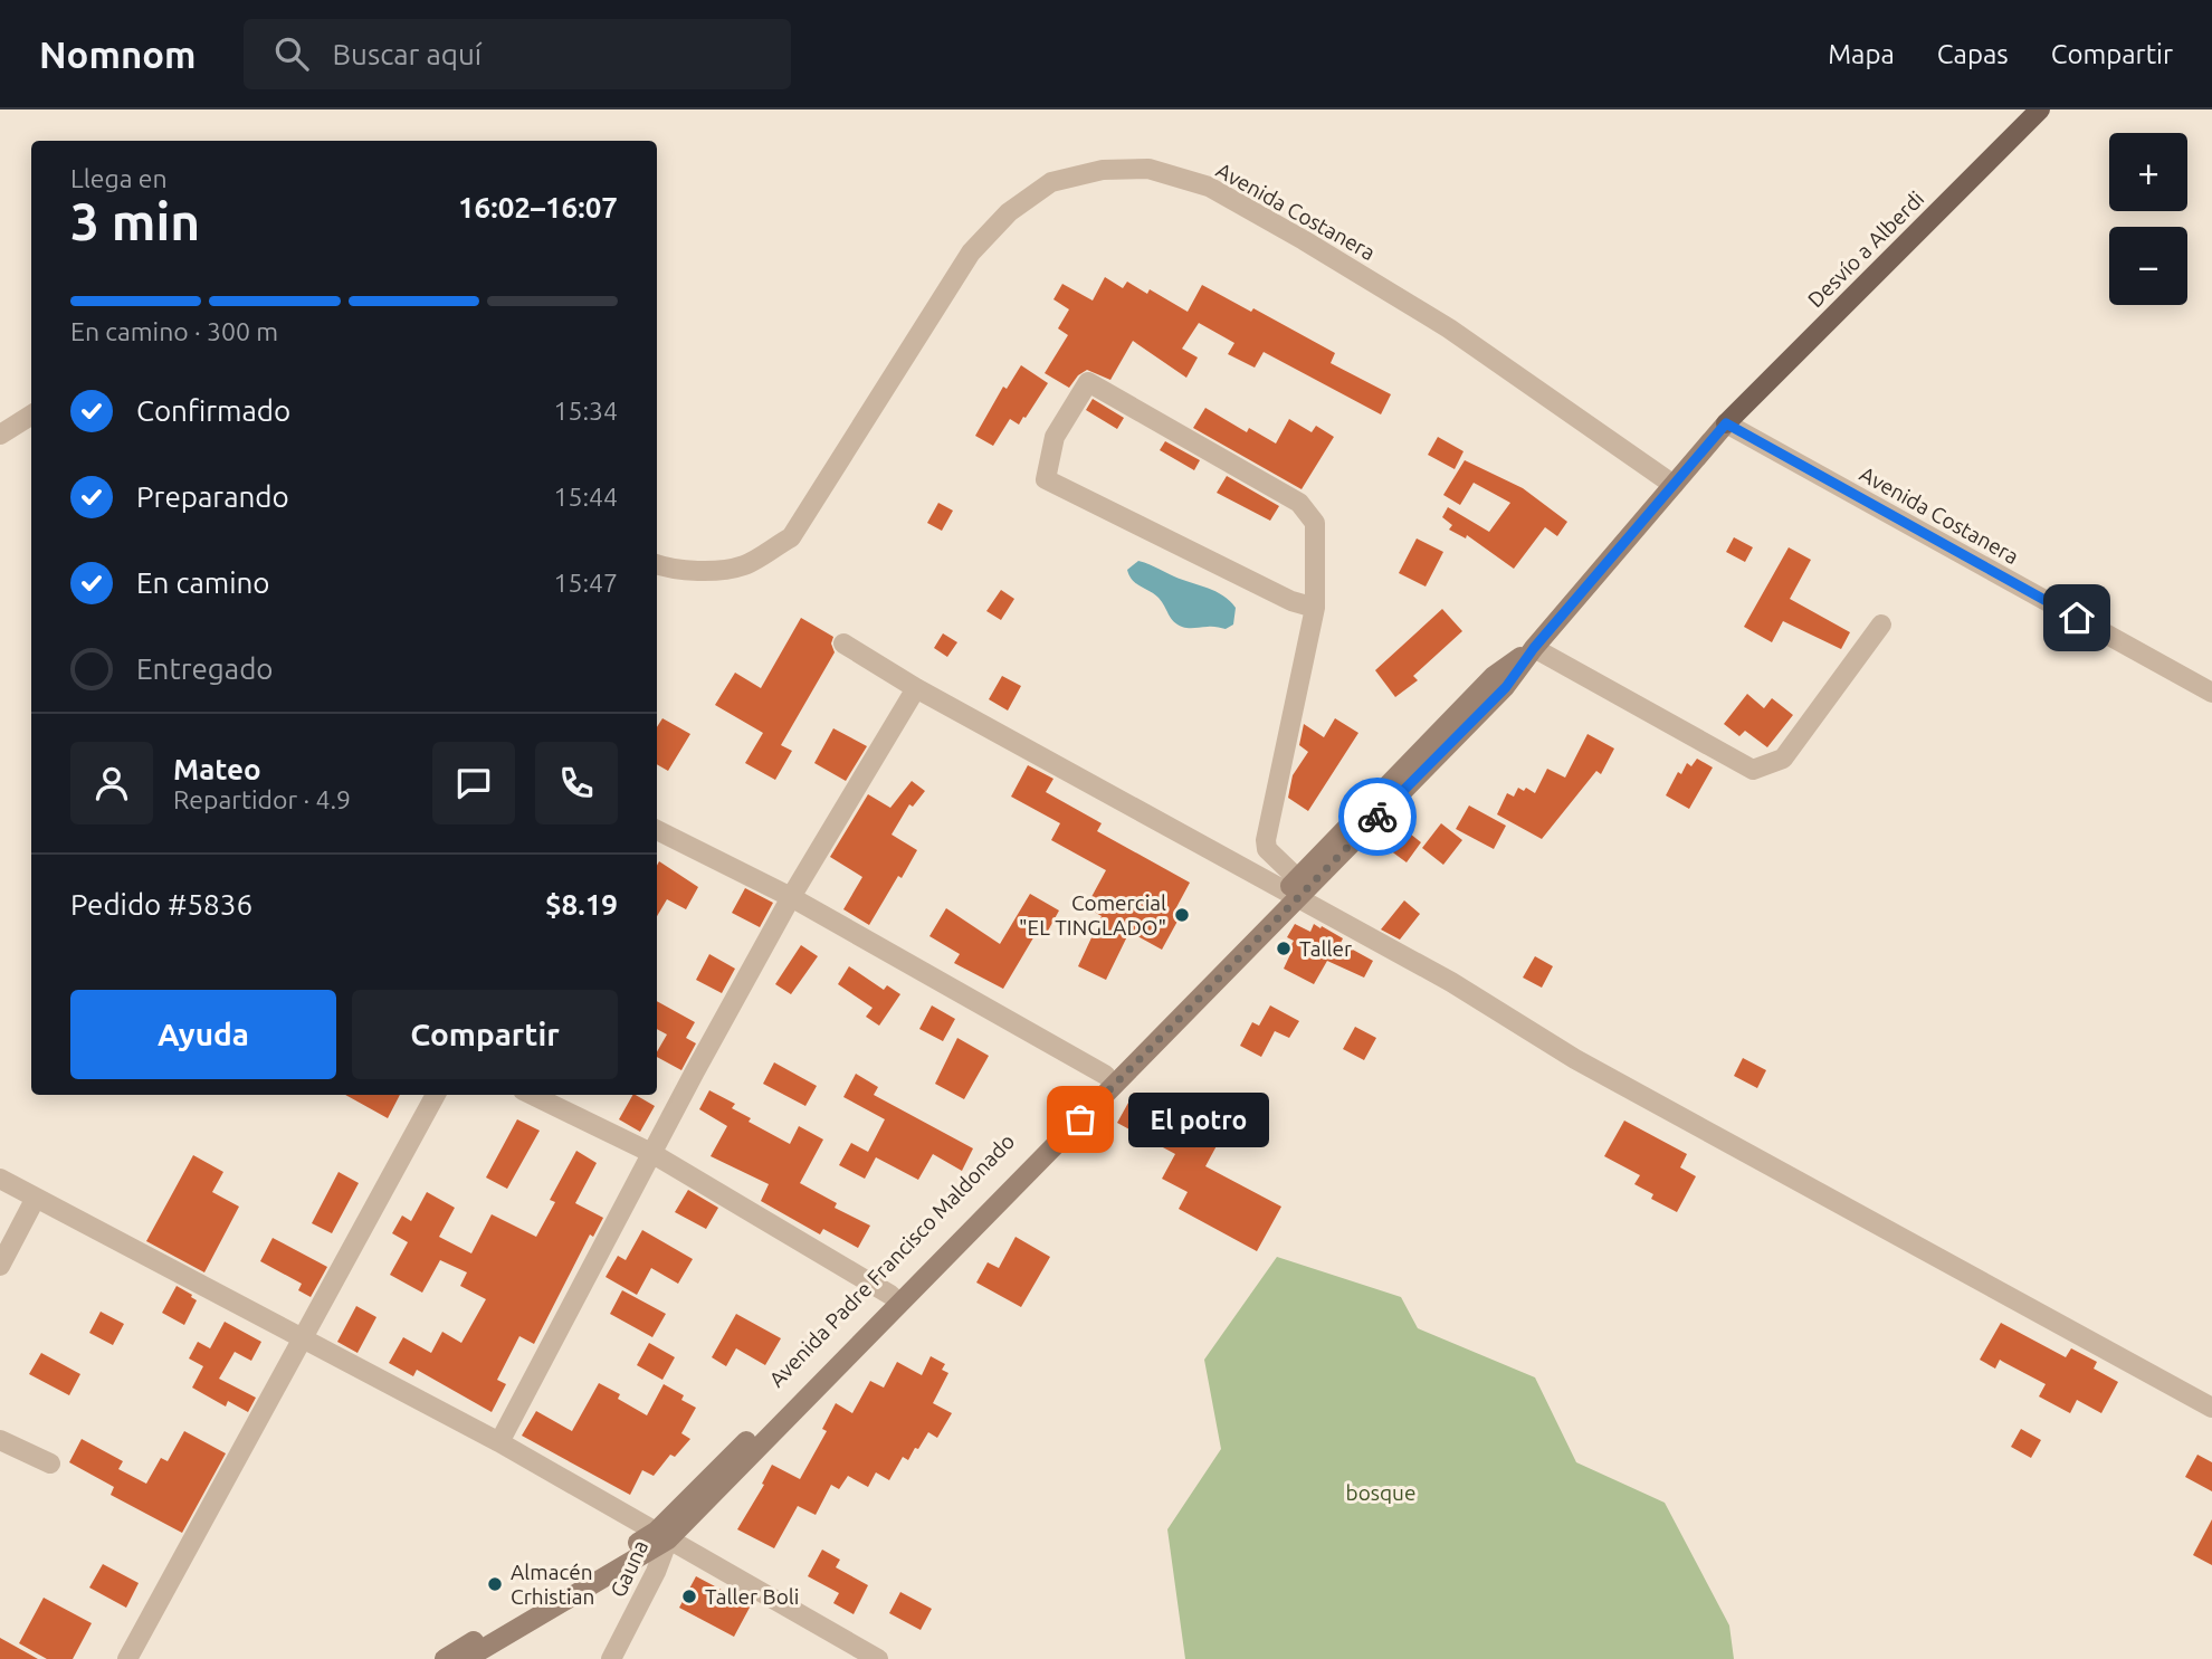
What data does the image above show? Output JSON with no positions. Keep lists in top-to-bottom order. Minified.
{"streets":{"main road":["Desvío a Alberdi","Avenida Padre Francisco Maldonado"],"street":["Avenida Costanera","Gauna"]},"crossings":[["Avenida Costanera","Desvío a Alberdi"],["Avenida Costanera","Avenida Padre Francisco Maldonado"],["Desvío a Alberdi","Avenida Padre Francisco Maldonado"],["Avenida Padre Francisco Maldonado","Gauna"]],"parks":["bosque"],"places":["Comercial \"EL TINGLADO\"","Taller","El potro","Almacén Crhistian","Taller Boli"],"page":{"header":"Nomnom","search":"Buscar aquí","nav":["Mapa","Capas","Compartir"],"map_buttons":["+","−"],"heading":["3 min","Llega en","16:02–16:07"],"panel":["Mateo","Repartidor · 4.9","Pedido #5836","$8.19"],"bar":"En camino · 300 m","list":[["Confirmado","15:34"],["Preparando","15:44"],["En camino","15:47"],"Entregado"],"buttons":["Ayuda","Compartir"],"bubble":"El potro"}}
